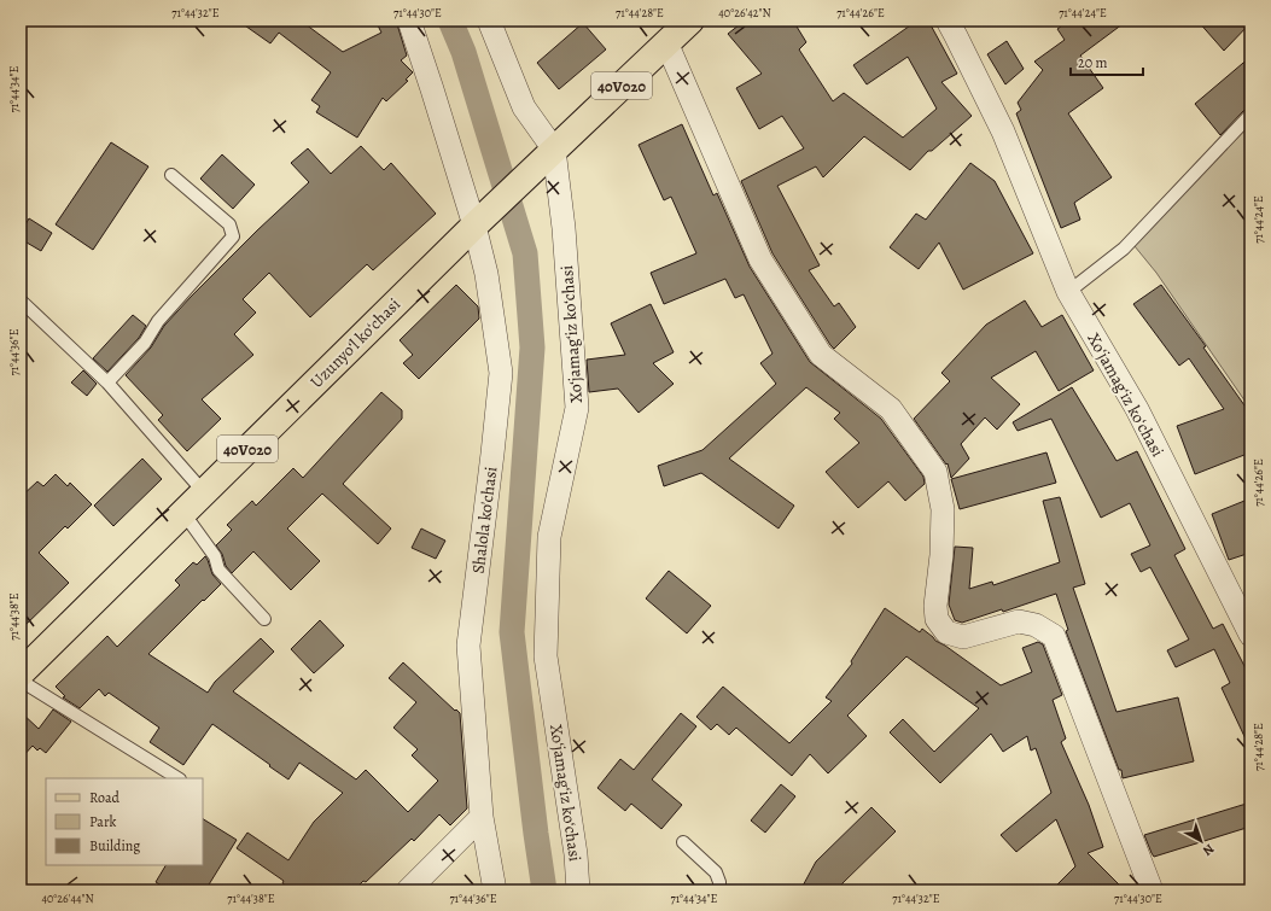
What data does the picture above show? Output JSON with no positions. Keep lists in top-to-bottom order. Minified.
{"streets":{"main road":["40V020","Uzunyoʻl koʻchasi"],"street":["Xoʻjamagʻiz koʻchasi","Shalola ko'chasi"]},"crossings":[["40V020","Xoʻjamagʻiz koʻchasi"],["40V020","Uzunyoʻl koʻchasi"],["40V020","Shalola ko'chasi"],["Uzunyoʻl koʻchasi","Shalola ko'chasi"]],"legend":["Road","Park","Building"],"scale_bar":"20 m","north":"bottom right","coordinates":["71°44'32\"E","71°44'30\"E","71°44'28\"E","40°26'42\"N","71°44'26\"E","71°44'24\"E","71°44'34\"E","71°44'36\"E","71°44'38\"E","40°26'44\"N"]}
